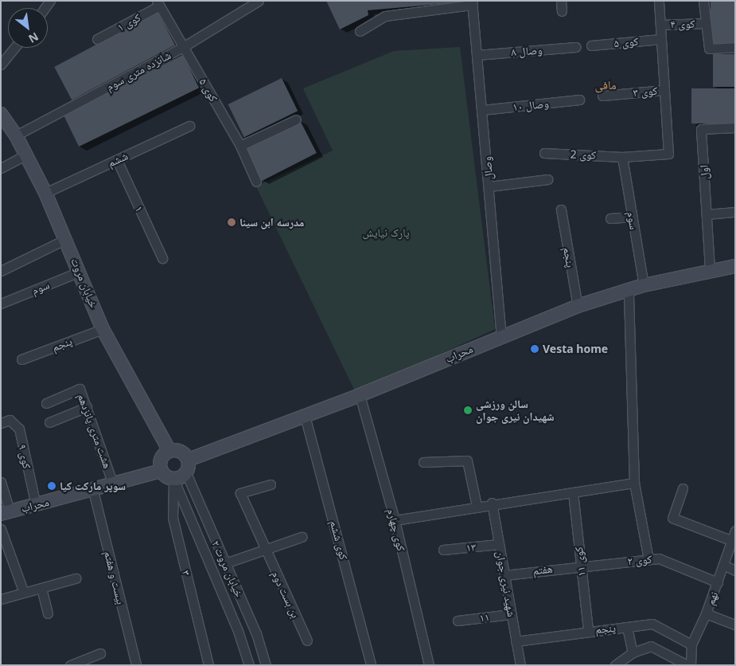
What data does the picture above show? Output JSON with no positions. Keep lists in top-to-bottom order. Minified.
{"streets":{"street":["کوی ۱","کوی ۴","کوی ۵","وصال ۸","شانزده متری سوم","کوی ۳","وصال ۱۰","کوی 2","ششم","وصال","اول","۱","سوم","پنجم","خیابان مروت","محراب","هشت متری پانزدهم","کوی ۹","کوی چهارم","کوی ششم","۱۳","کوی ۲","کوی ۱۱","خیابان مروت ۲","هفتم","۳","بیست و هفتم","شهید نیری جوان","بن بست دوم","نهم","۱۱"]},"crossings":[["کوی ۱","کوی ۵"],["کوی ۵","شانزده متری سوم"],["وصال ۸","وصال"],["شانزده متری سوم","خیابان مروت"],["کوی ۳","کوی 2"],["وصال ۱۰","وصال"],["کوی 2","سوم"],["ششم","۱"],["ششم","خیابان مروت"],["وصال","محراب"],["اول","محراب"],["سوم","خیابان مروت"],["سوم","محراب"],["پنجم","خیابان مروت"],["پنجم","محراب"],["پنجم","کوی ۱۱"],["پنجم","شهید نیری جوان"],["پنجم","نهم"],["خیابان مروت","محراب"],["خیابان مروت","خیابان مروت ۲"],["خیابان مروت","۳"],["محراب","هشت متری پانزدهم"],["محراب","کوی ۹"],["محراب","کوی چهارم"],["محراب","کوی ششم"],["محراب","خیابان مروت ۲"],["محراب","۳"],["محراب","بیست و هفتم"],["۱۳","شهید نیری جوان"],["کوی ۲","کوی ۱۱"],["کوی ۲","هفتم"],["کوی ۲","نهم"],["کوی ۱۱","هفتم"],["خیابان مروت ۲","۳"],["هفتم","شهید نیری جوان"],["شهید نیری جوان","۱۱"]],"districts":["مافی"],"parks":["پارک نیایش"],"places":["مدرسه ابن سینا","Vesta home","سالن ورزشی شهیدان نیری جوان","سوپر مارکت کیا"],"north":"bottom right"}
